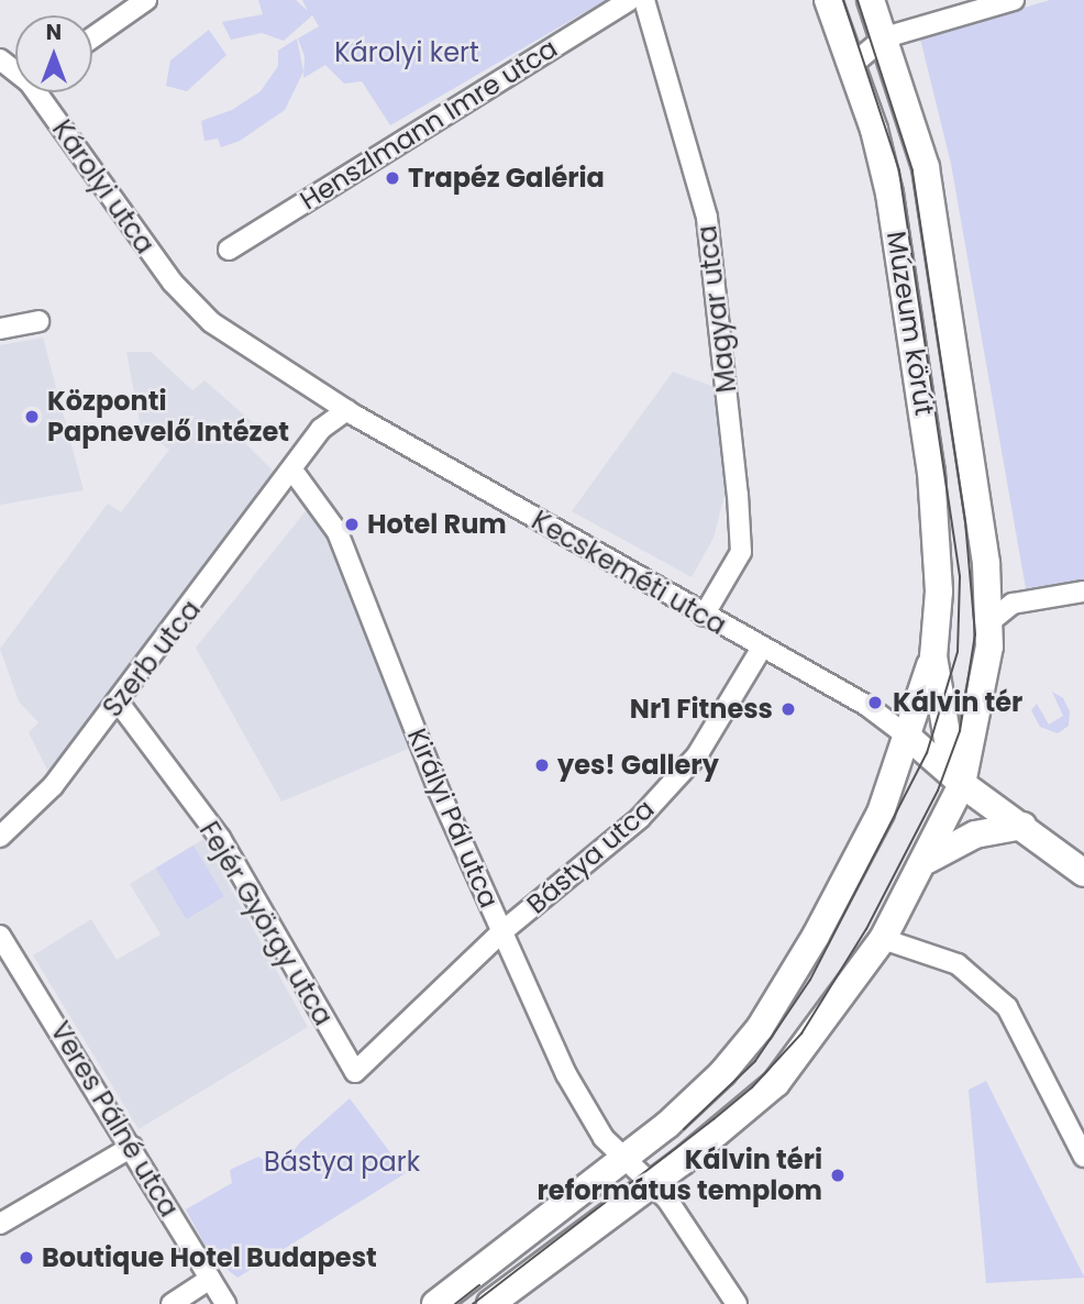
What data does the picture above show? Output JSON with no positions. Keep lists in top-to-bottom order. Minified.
{"streets":{"main road":["Múzeum körút"],"street":["Henszlmann Imre utca","Károlyi utca","Magyar utca","Kecskeméti utca","Szerb utca","Királyi Pál utca","Bástya utca","Fejér György utca","Veres Pálné utca"]},"crossings":[["Károlyi utca","Kecskeméti utca"],["Károlyi utca","Szerb utca"],["Magyar utca","Kecskeméti utca"],["Kecskeméti utca","Szerb utca"],["Kecskeméti utca","Bástya utca"],["Szerb utca","Királyi Pál utca"],["Szerb utca","Fejér György utca"],["Királyi Pál utca","Bástya utca"],["Bástya utca","Fejér György utca"]],"parks":["Károlyi kert","Bástya park"],"places":["Trapéz Galéria","Központi Papnevelő Intézet","Hotel Rum","Kálvin tér","Nr1 Fitness","yes! Gallery","Kálvin téri református templom","Boutique Hotel Budapest"],"north":"top"}
